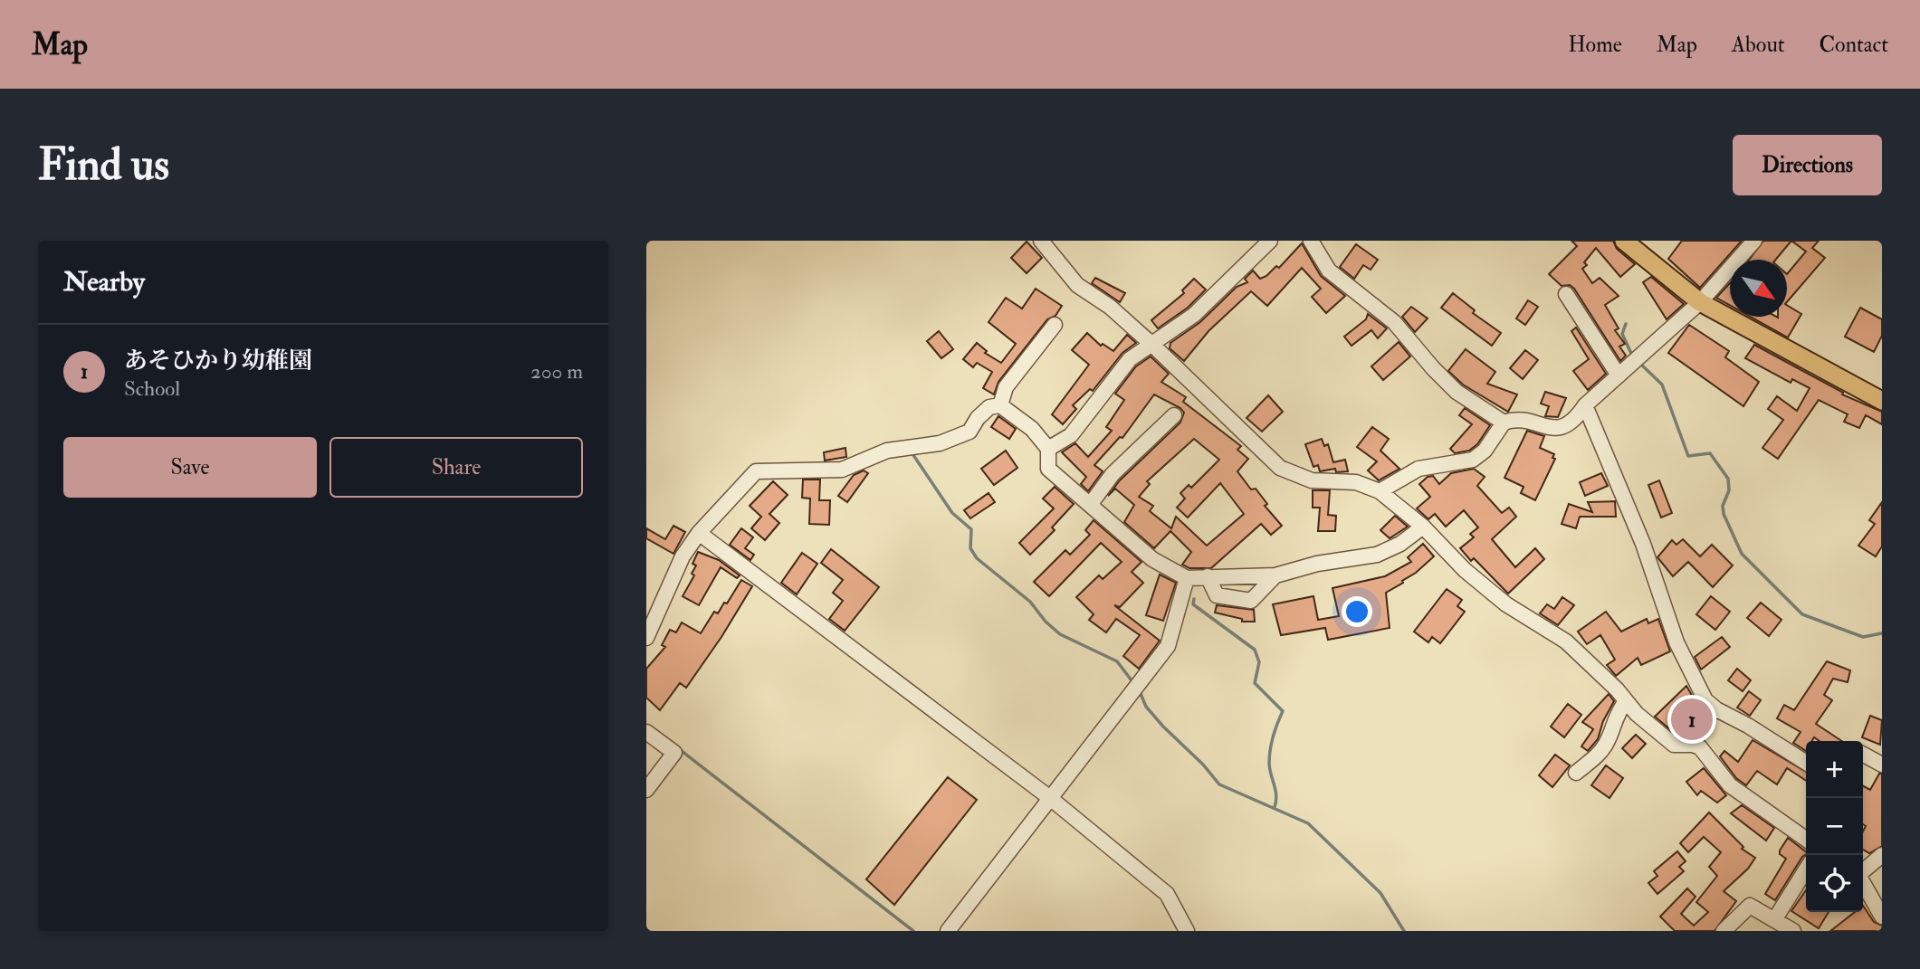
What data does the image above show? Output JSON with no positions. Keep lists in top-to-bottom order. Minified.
{"north":"bottom right","page":{"header":"Map","nav":["Home","Map","About","Contact"],"buttons":["Directions",["Save","Share"]],"title":"Find us","heading":"Nearby","list":[{"mark":"1","name":"あそひかり幼稚園","note":"School","value":"200 m"}],"pins":"1","map_buttons":["+","−"]}}
